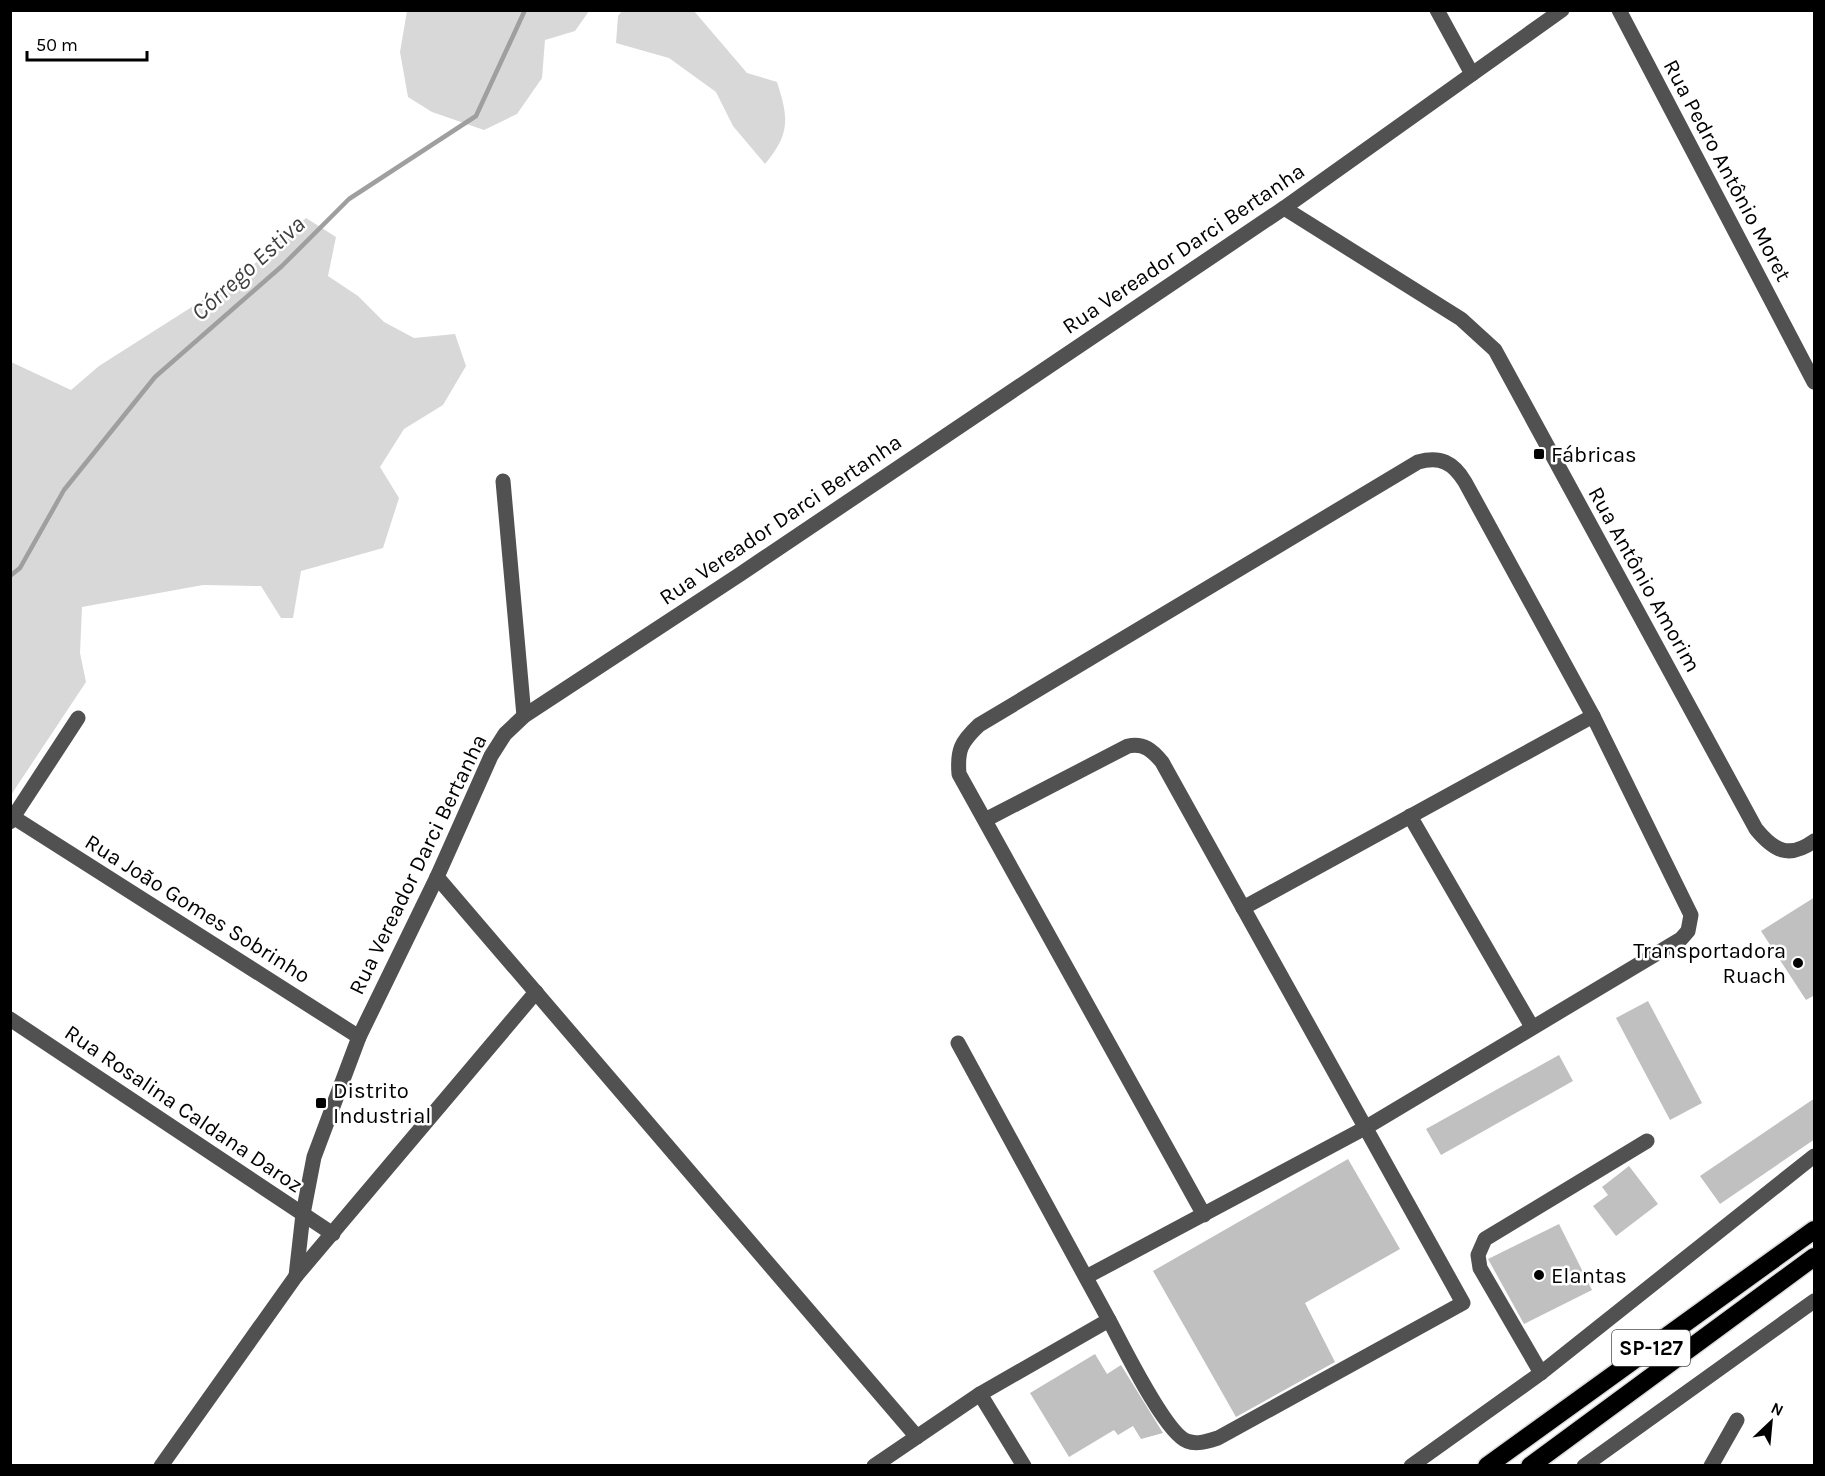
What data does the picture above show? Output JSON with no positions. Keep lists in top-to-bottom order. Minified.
{"streets":{"highway":["SP-127"],"street":["Rua Pedro Antônio Moret","Rua Vereador Darci Bertanha","Rua Antônio Amorim","Rua João Gomes Sobrinho","Rua Rosalina Caldana Daroz"]},"crossings":[["Rua Vereador Darci Bertanha","Rua Antônio Amorim"],["Rua Vereador Darci Bertanha","Rua João Gomes Sobrinho"],["Rua Vereador Darci Bertanha","Rua Rosalina Caldana Daroz"]],"water":["Córrego Estiva"],"places":{"transit":["Fábricas","Distrito Industrial"],"other":["Transportadora Ruach","Elantas"]},"scale_bar":"50 m","north":"top right"}
